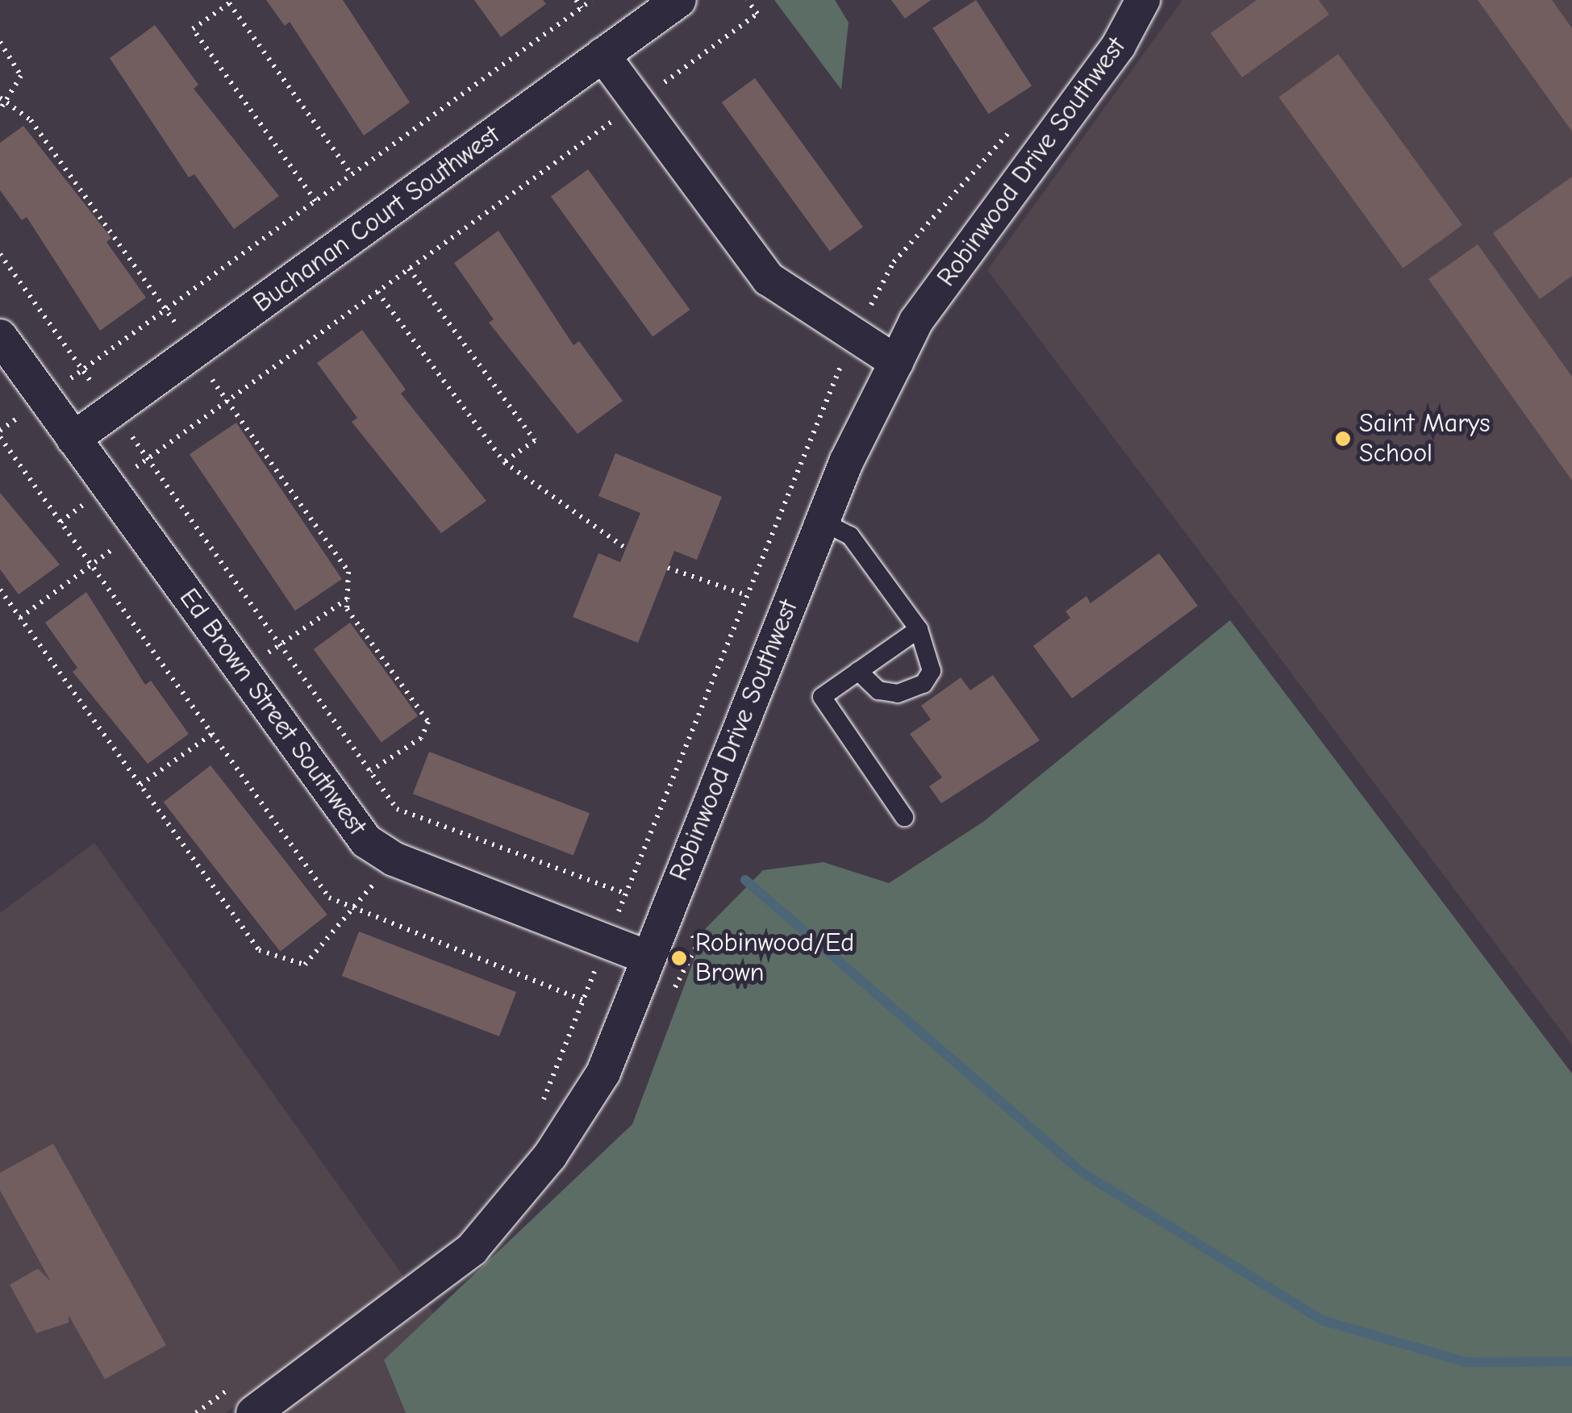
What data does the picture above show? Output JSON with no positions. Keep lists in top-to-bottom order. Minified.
{"streets":{"street":["Robinwood Drive Southwest","Buchanan Court Southwest","Ed Brown Street Southwest"]},"crossings":[["Robinwood Drive Southwest","Ed Brown Street Southwest"],["Buchanan Court Southwest","Ed Brown Street Southwest"]],"places":["Saint Marys School","Robinwood/Ed Brown"]}
